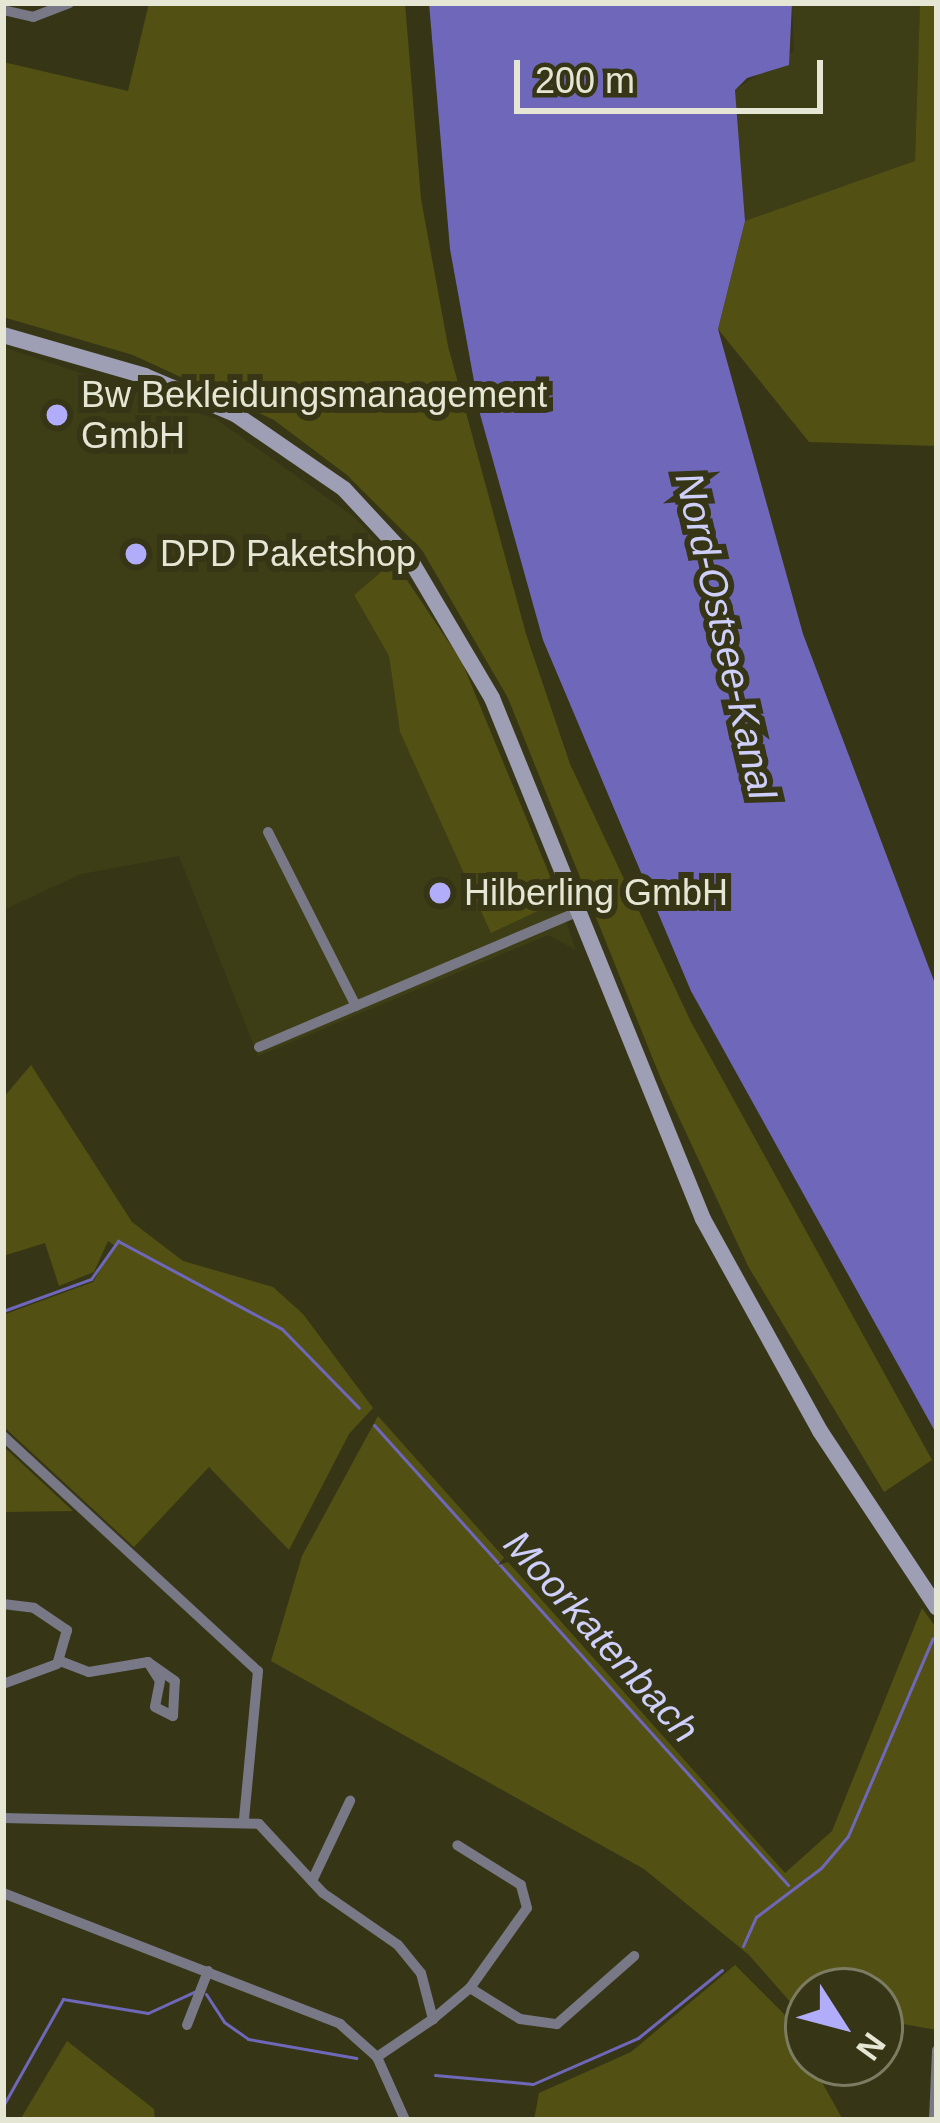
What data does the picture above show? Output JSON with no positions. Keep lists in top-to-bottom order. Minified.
{"water":["Nord-Ostsee-Kanal","Moorkatenbach"],"places":["Bw Bekleidungsmanagement GmbH","DPD Paketshop","Hilberling GmbH"],"scale_bar":"200 m","north":"bottom right"}
